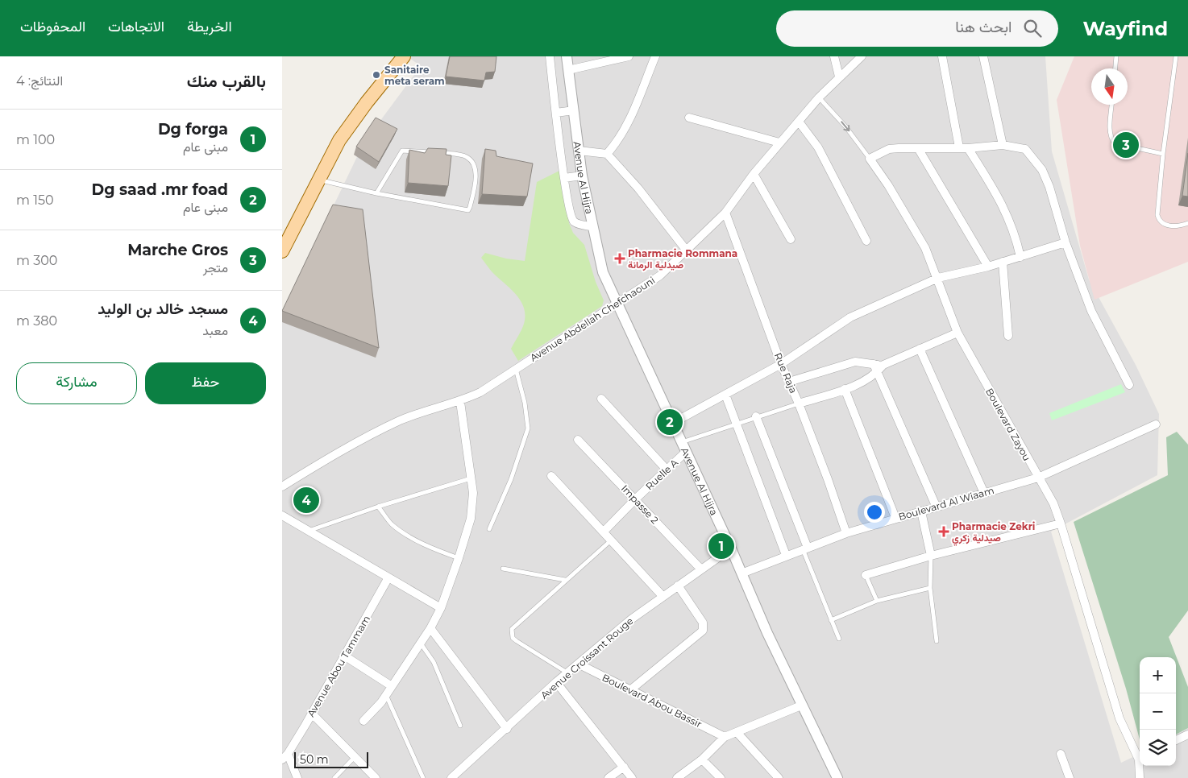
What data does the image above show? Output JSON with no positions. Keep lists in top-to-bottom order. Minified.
{"streets":{"street":["Avenue Al Hijra","Avenue Abdellah Chefchaouni","Rue Raja","Boulevard Zayou","Ruelle A","Boulevard Al Wiaam","Impasse 2","Avenue Croissant Rouge","Avenue Abou Tammam","Boulevard Abou Bassir"]},"crossings":[["Avenue Al Hijra","Avenue Abdellah Chefchaouni"],["Avenue Al Hijra","Ruelle A"],["Avenue Al Hijra","Boulevard Al Wiaam"],["Avenue Al Hijra","Avenue Croissant Rouge"],["Avenue Abdellah Chefchaouni","Rue Raja"],["Avenue Abdellah Chefchaouni","Boulevard Zayou"],["Rue Raja","Boulevard Al Wiaam"],["Boulevard Zayou","Boulevard Al Wiaam"],["Ruelle A","Impasse 2"],["Impasse 2","Avenue Croissant Rouge"],["Avenue Croissant Rouge","Boulevard Abou Bassir"]],"places":{"other":["Sanitaire meta seram"],"health":["Pharmacie Rommana صيدلية الرمانة","Pharmacie Zekri صيدلية زكري"]},"scale_bar":"50 m","north":"bottom","page":{"header":"Wayfind","search":"ابحث هنا","nav":["الخريطة","الاتجاهات","المحفوظات"],"heading":["بالقرب منك","النتائج: 4"],"list":[{"mark":"1","name":"Dg forga","note":"مبنى عام","value":"100 m"},{"mark":"2","name":"Dg saad .mr foad","note":"مبنى عام","value":"150 m"},{"mark":"3","name":"Marche Gros","note":"متجر","value":"300 m"},{"mark":"4","name":"مسجد خالد بن الوليد","note":"معبد","value":"380 m"}],"pins":["3","2","4","1"],"buttons":["حفظ","مشاركة"],"map_buttons":["+","−"],"scale":"50 m"}}
